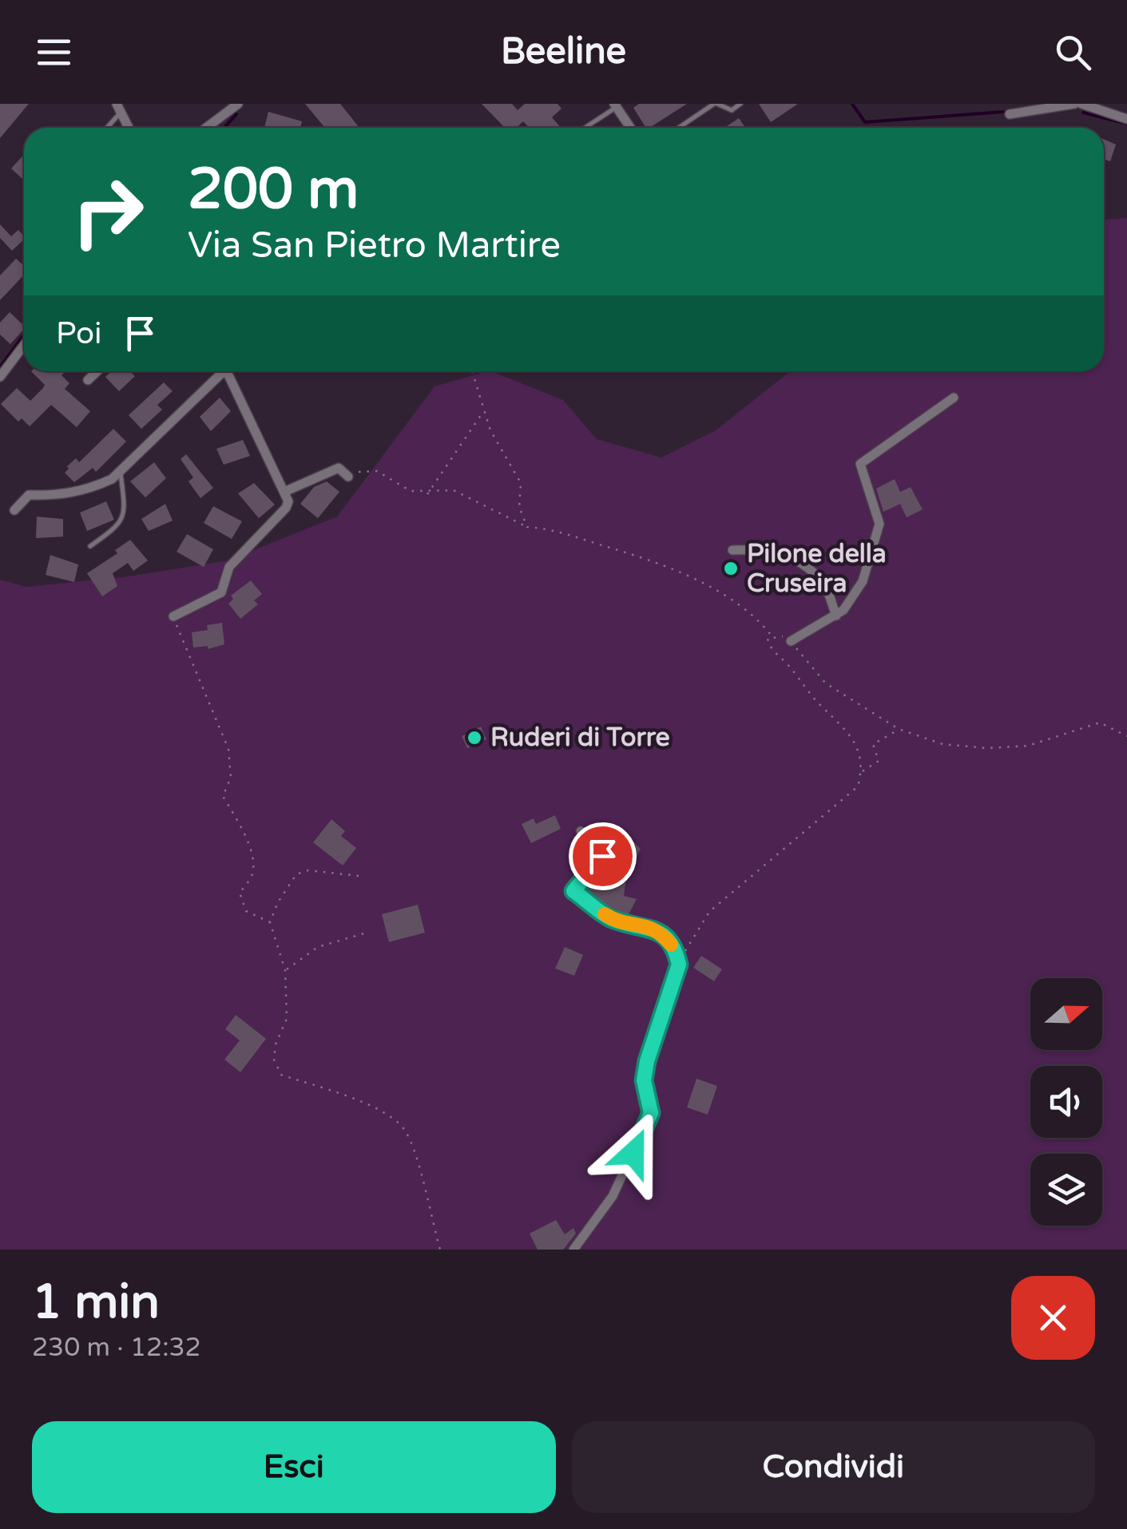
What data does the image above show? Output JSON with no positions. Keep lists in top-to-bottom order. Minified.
{"places":["Pilone della Cruseira","Ruderi di Torre"],"north":"right","page":{"header":"Beeline","turn":["200 m","Via San Pietro Martire"],"then":"Poi","heading":["1 min","230 m · 12:32"],"buttons":["Esci","Condividi"]}}
